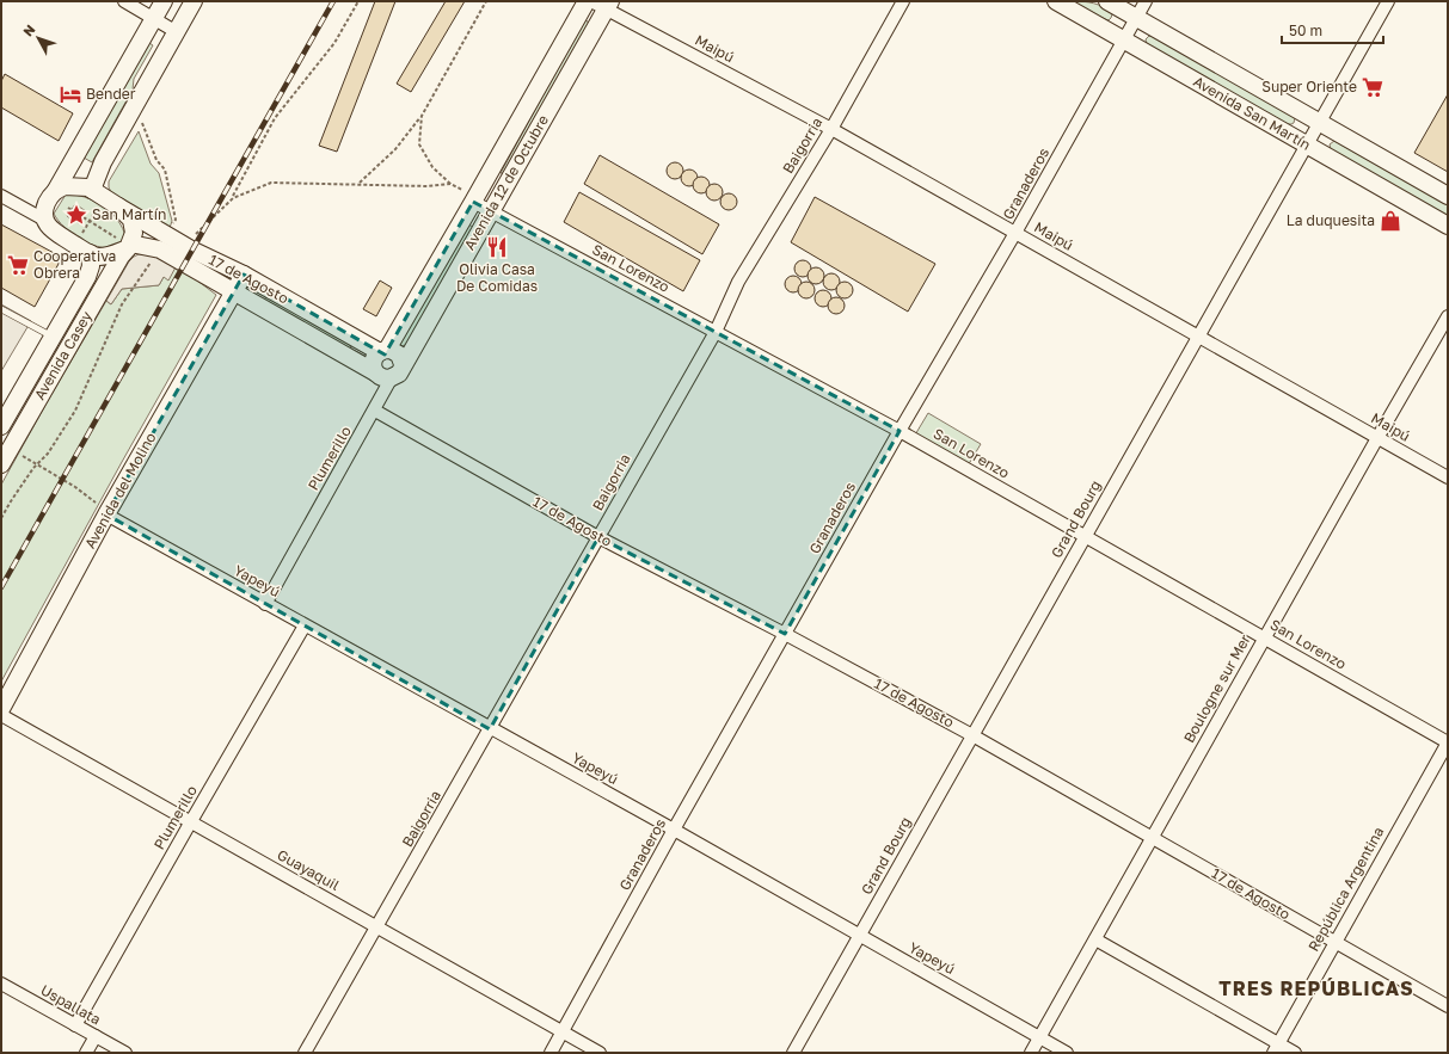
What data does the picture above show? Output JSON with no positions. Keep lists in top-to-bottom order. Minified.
{"streets":{"main road":["Avenida San Martín","Avenida 12 de Octubre","17 de Agosto","Avenida Casey","Avenida del Molino"],"street":["Maipú","Baigorria","Granaderos","San Lorenzo","Plumerillo","Grand Bourg","Yapeyú","Boulogne sur Mer","Guayaquil","República Argentina","Uspallata"]},"crossings":[["Maipú","Baigorria"],["Maipú","Avenida 12 de Octubre"],["Maipú","Granaderos"],["Maipú","Grand Bourg"],["Maipú","Boulogne sur Mer"],["Avenida San Martín","Granaderos"],["Avenida San Martín","Grand Bourg"],["Baigorria","San Lorenzo"],["Baigorria","17 de Agosto"],["Baigorria","Yapeyú"],["Baigorria","Guayaquil"],["Avenida 12 de Octubre","San Lorenzo"],["Avenida 12 de Octubre","17 de Agosto"],["Avenida 12 de Octubre","Plumerillo"],["Granaderos","San Lorenzo"],["Granaderos","17 de Agosto"],["Granaderos","Yapeyú"],["Granaderos","Guayaquil"],["San Lorenzo","Grand Bourg"],["San Lorenzo","Boulogne sur Mer"],["San Lorenzo","República Argentina"],["17 de Agosto","Avenida Casey"],["17 de Agosto","Plumerillo"],["17 de Agosto","Avenida del Molino"],["17 de Agosto","Grand Bourg"],["17 de Agosto","Boulogne sur Mer"],["17 de Agosto","República Argentina"],["Plumerillo","Yapeyú"],["Plumerillo","Guayaquil"],["Plumerillo","Uspallata"],["Avenida del Molino","Yapeyú"],["Grand Bourg","Yapeyú"],["Yapeyú","Boulogne sur Mer"]],"districts":["TRES REPÚBLICAS"],"places":{"supermarket":["Super Oriente","Cooperativa Obrera"],"hotel":["Bender"],"place":["San Martín"],"shop":["La duquesita"],"restaurant":["Olivia Casa De Comidas"]},"scale_bar":"50 m","north":"top left"}
